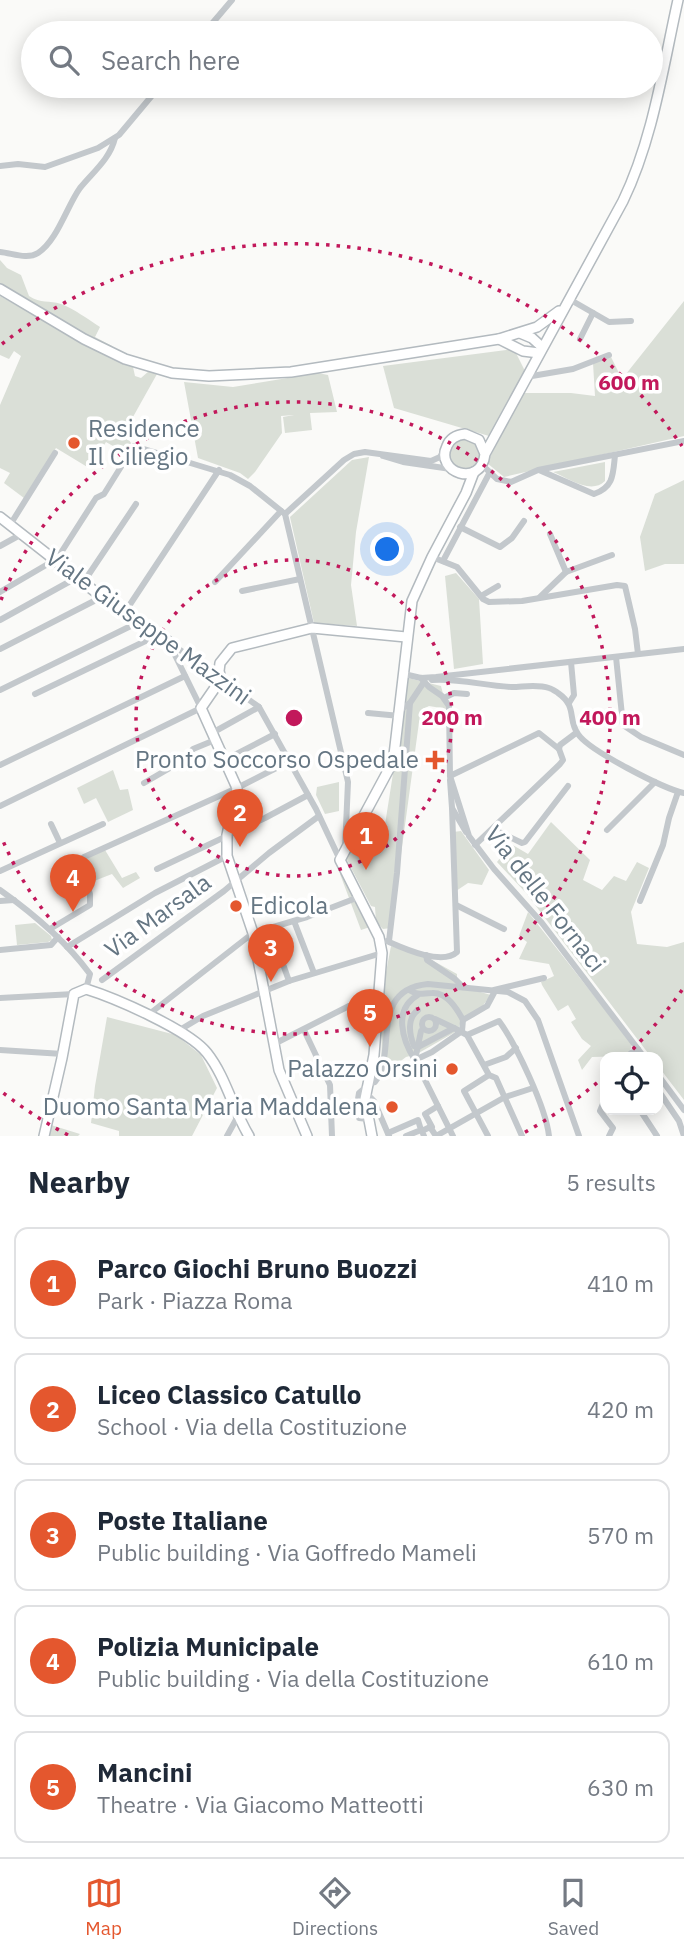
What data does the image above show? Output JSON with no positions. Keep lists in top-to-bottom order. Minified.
{"streets":{"main road":["Viale Giuseppe Mazzini"],"street":["Via delle Fornaci","Via Marsala"]},"crossings":[["Viale Giuseppe Mazzini","Via Marsala"]],"places":{"other":["Residence Il Ciliegio","Edicola","Palazzo Orsini","Duomo Santa Maria Maddalena"],"health":["Pronto Soccorso Ospedale"]},"page":{"search":"Search here","pins":["2","1","4","3","5"],"heading":["Nearby","5 results"],"list":[{"mark":"1","name":"Parco Giochi Bruno Buozzi","note":"Park · Piazza Roma","value":"410 m"},{"mark":"2","name":"Liceo Classico Catullo","note":"School · Via della Costituzione","value":"420 m"},{"mark":"3","name":"Poste Italiane","note":"Public building · Via Goffredo Mameli","value":"570 m"},{"mark":"4","name":"Polizia Municipale","note":"Public building · Via della Costituzione","value":"610 m"},{"mark":"5","name":"Mancini","note":"Theatre · Via Giacomo Matteotti","value":"630 m"}],"nav":["Map","Directions","Saved"]},"rings":["600 m","200 m","400 m"]}
